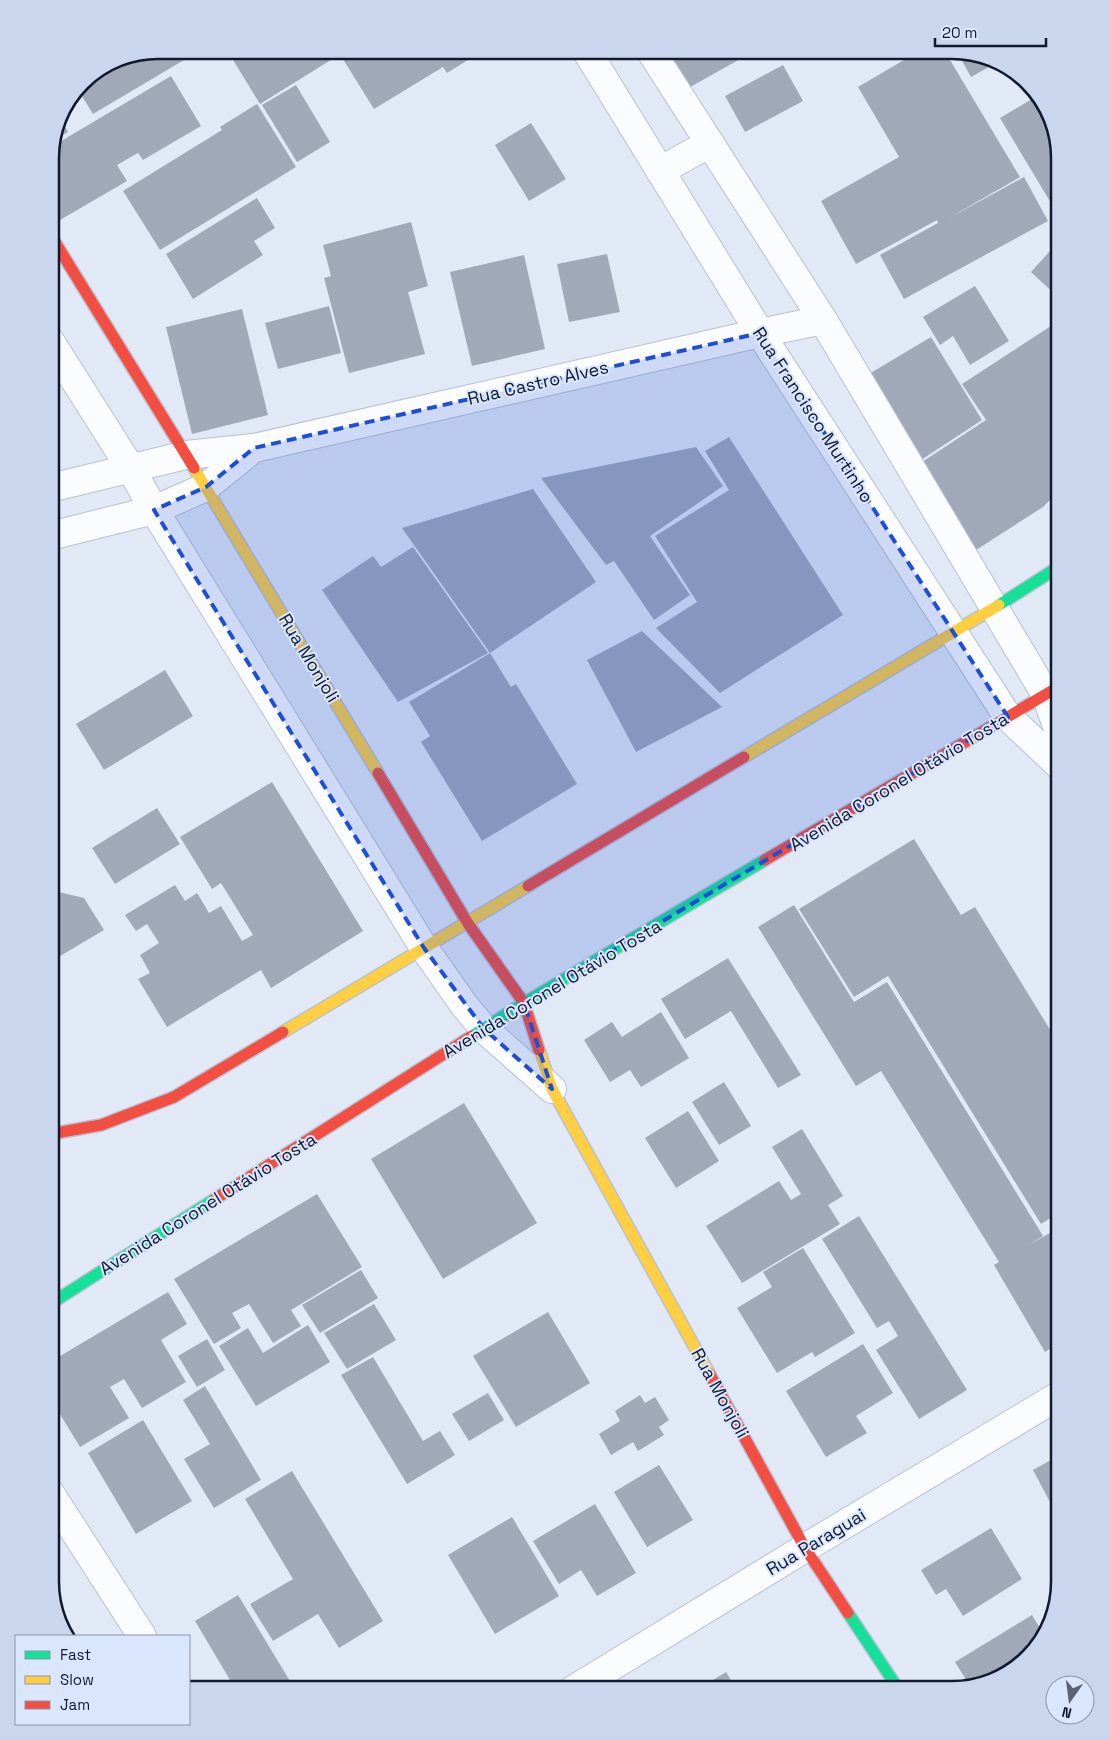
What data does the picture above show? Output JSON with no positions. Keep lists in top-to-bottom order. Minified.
{"streets":{"main road":["Rua Monjoli","Avenida Coronel Otávio Tosta"],"street":["Rua Castro Alves","Rua Francisco Murtinho","Rua Paraguai"]},"crossings":[["Rua Castro Alves","Rua Francisco Murtinho"],["Rua Castro Alves","Rua Monjoli"],["Rua Francisco Murtinho","Avenida Coronel Otávio Tosta"],["Rua Monjoli","Avenida Coronel Otávio Tosta"],["Rua Monjoli","Rua Paraguai"]],"legend":["Fast","Slow","Jam"],"scale_bar":"20 m","north":"bottom"}
